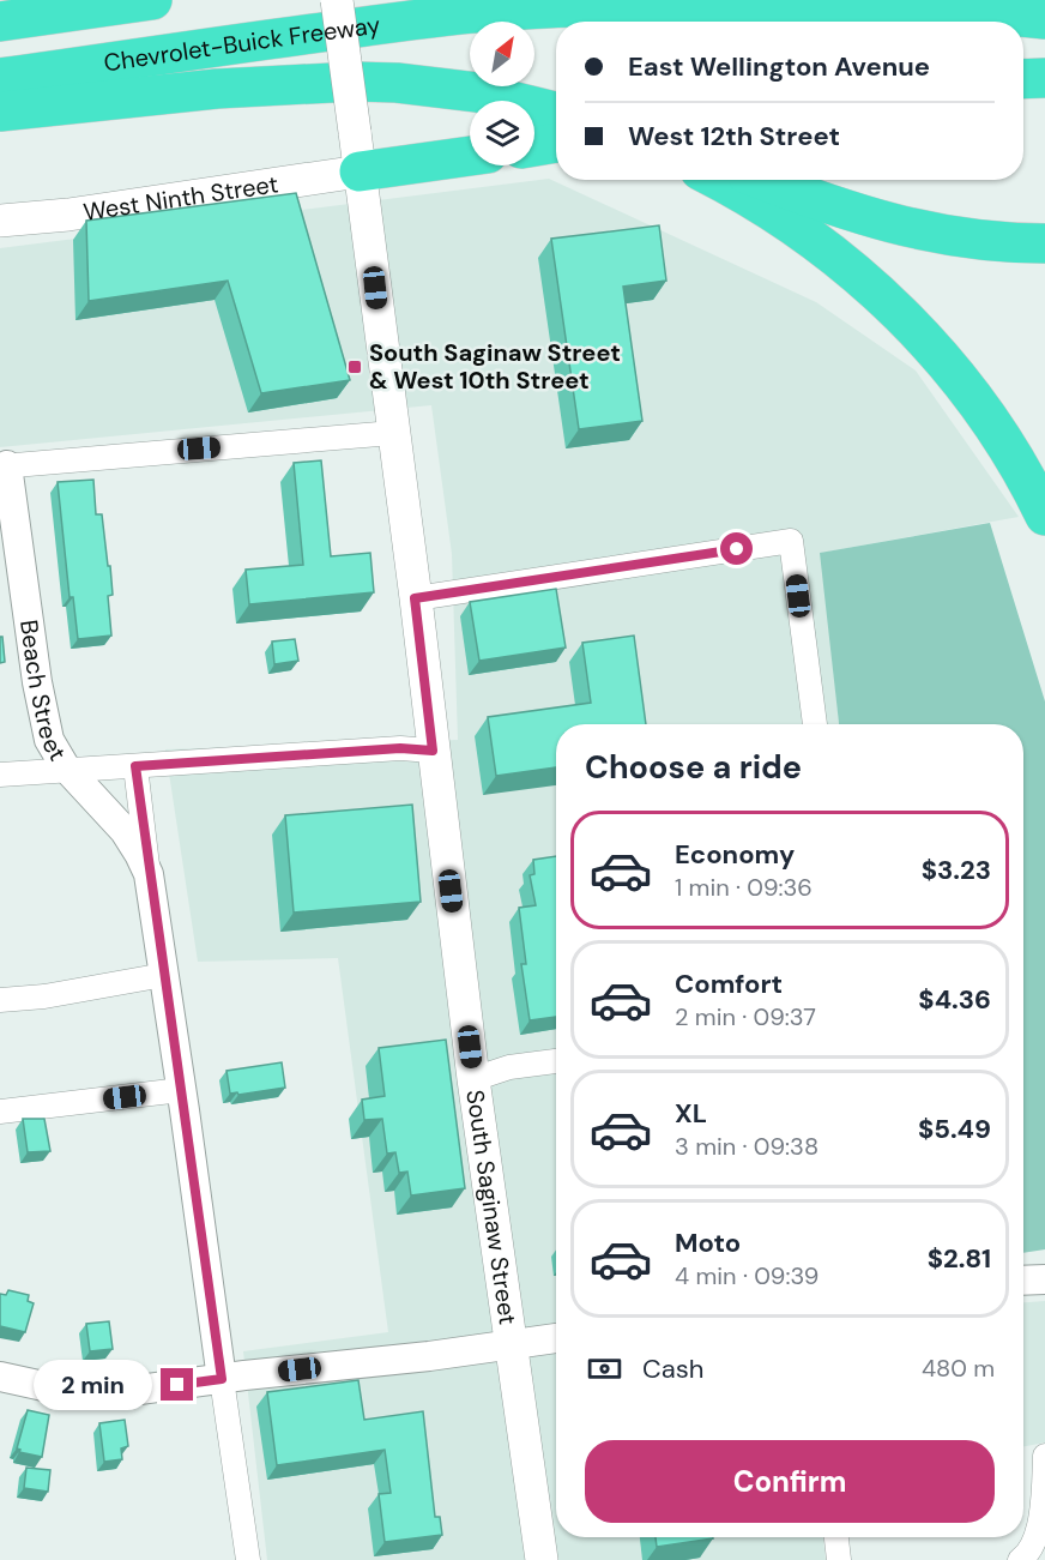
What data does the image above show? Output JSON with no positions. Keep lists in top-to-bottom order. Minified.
{"streets":{"highway":["Chevrolet-Buick Freeway"],"main road":["West Ninth Street","South Saginaw Street"],"street":["Beach Street"]},"crossings":[["West Ninth Street","South Saginaw Street"]],"places":{"transit":["South Saginaw Street & West 10th Street"]},"north":"top right","page":{"banner":["East Wellington Avenue","West 12th Street"],"heading":"Choose a ride","list":[{"name":"Economy","note":"1 min · 09:36","value":"$3.23"},{"name":"Comfort","note":"2 min · 09:37","value":"$4.36"},{"name":"XL","note":"3 min · 09:38","value":"$5.49"},{"name":"Moto","note":"4 min · 09:39","value":"$2.81"}],"pay":["Cash","480 m"],"bubble":"2 min","buttons":"Confirm"}}
